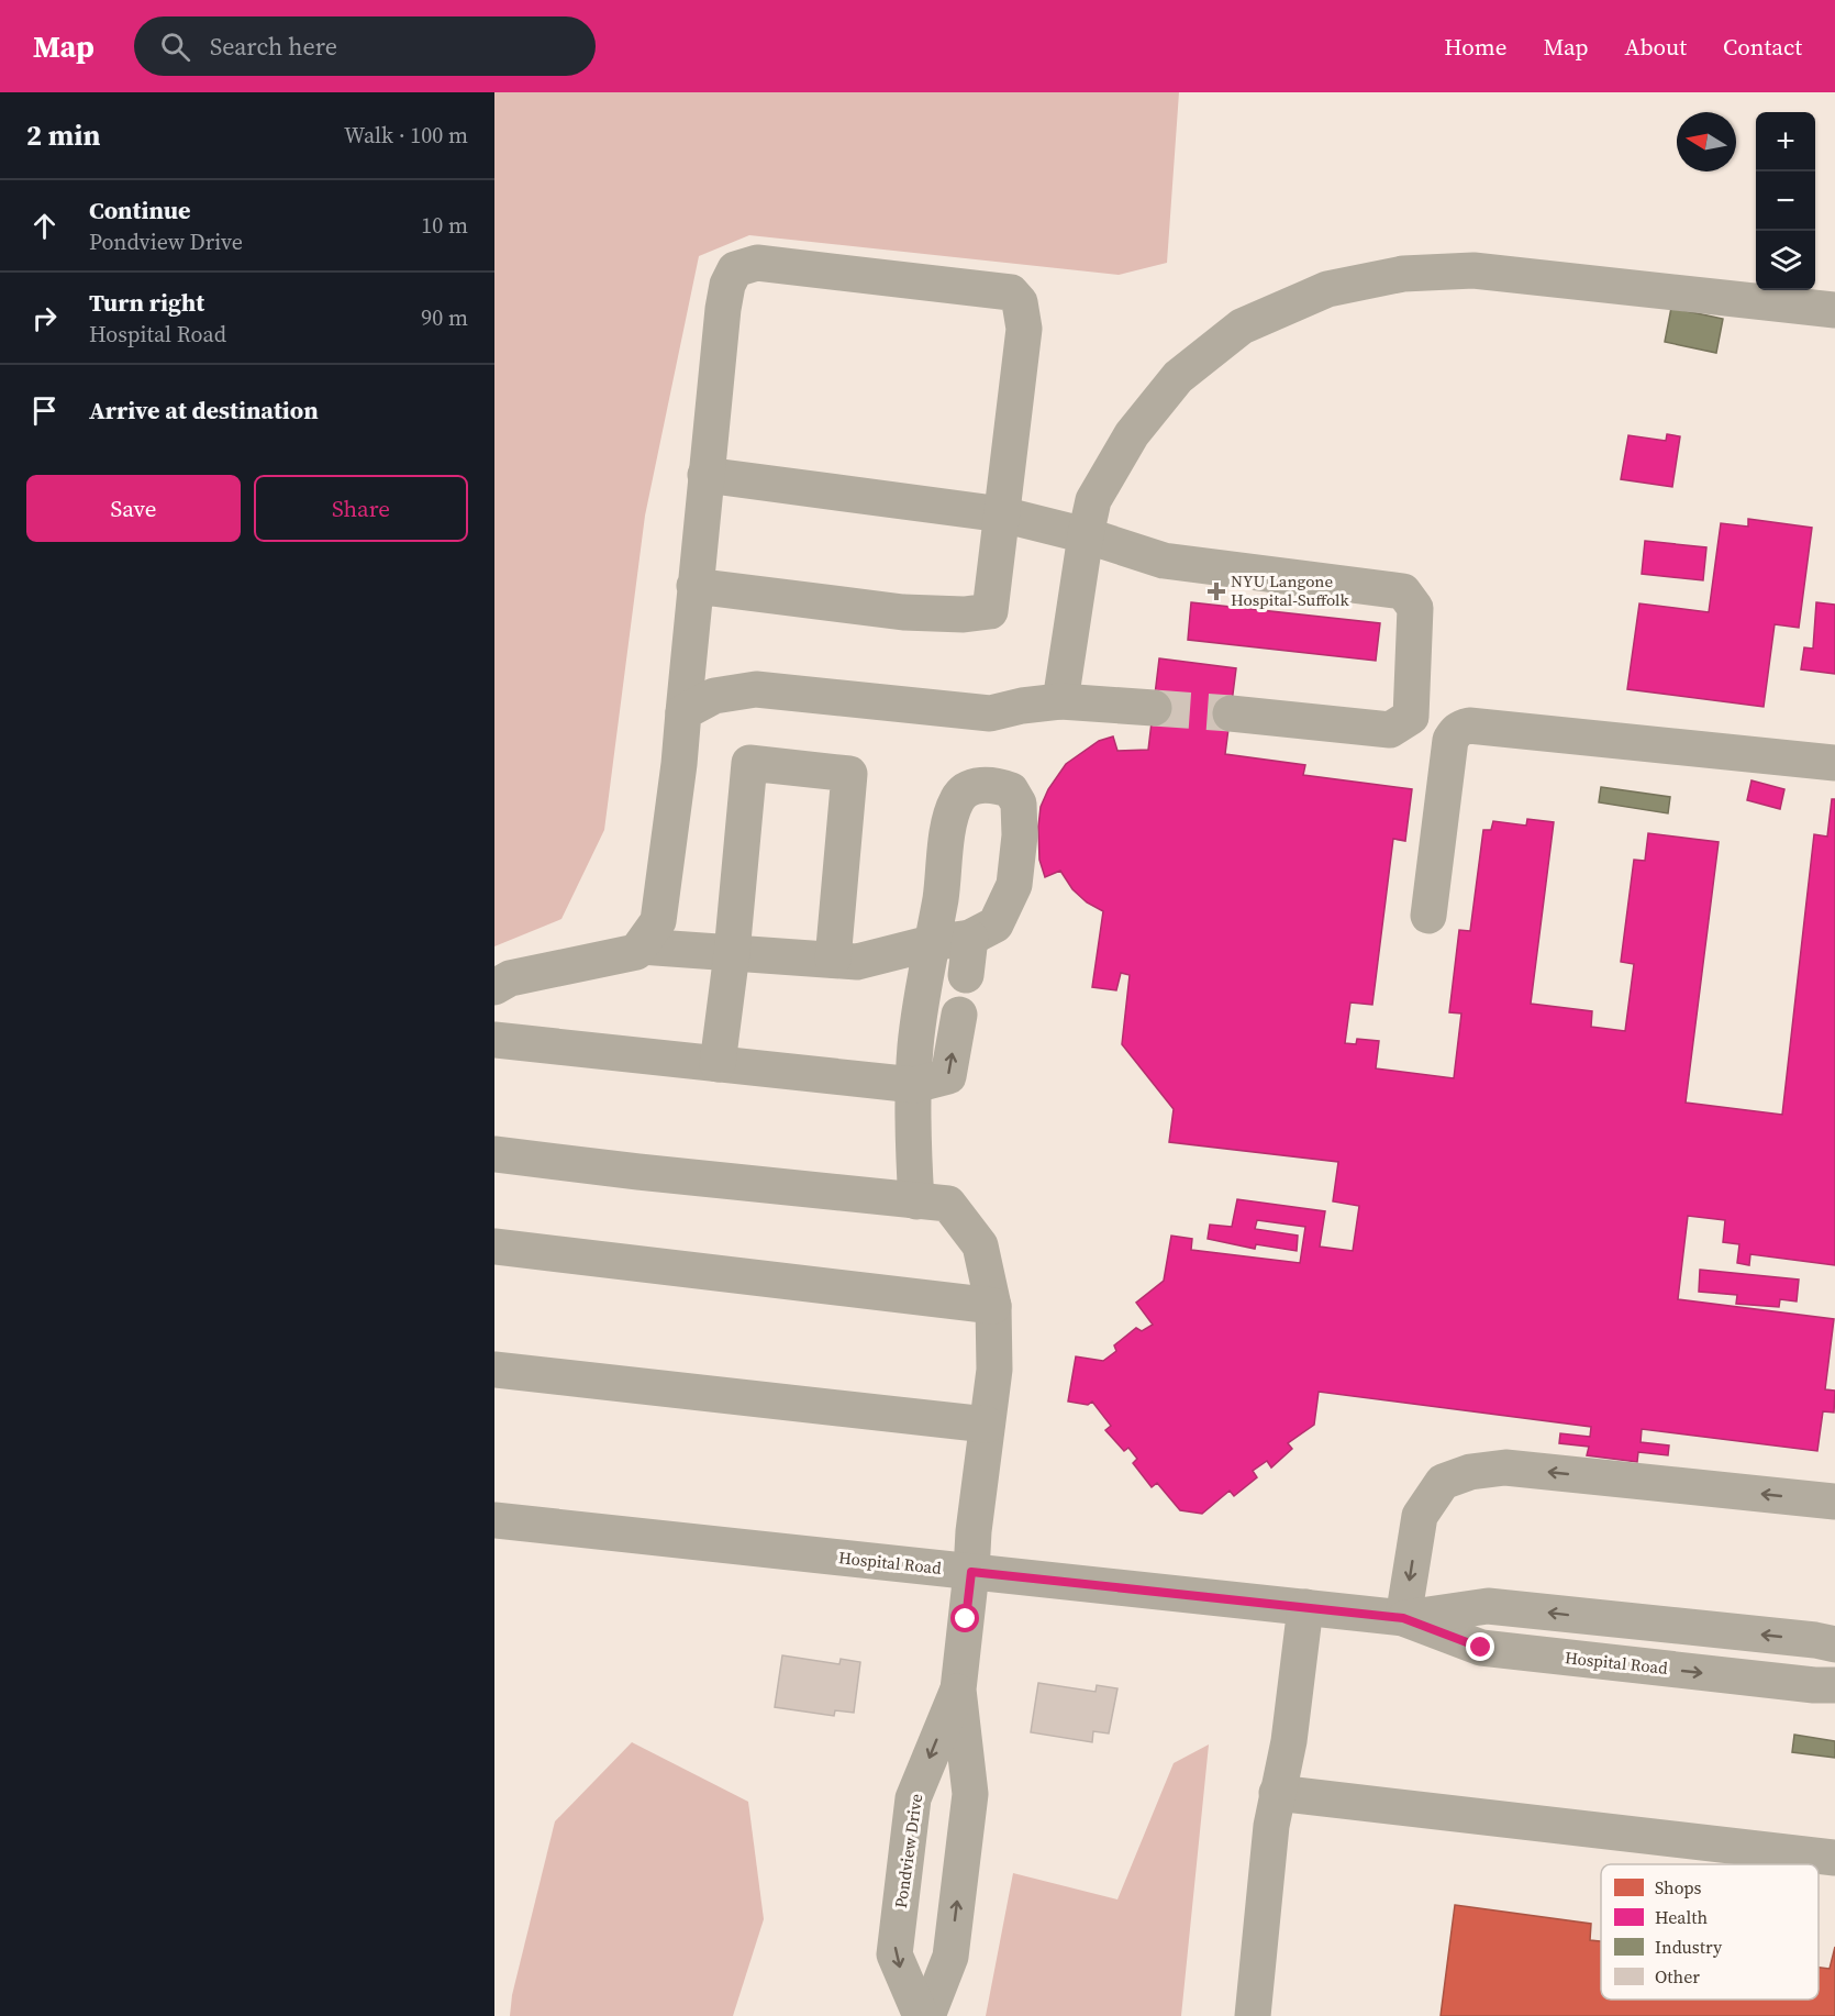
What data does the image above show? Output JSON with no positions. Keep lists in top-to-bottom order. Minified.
{"streets":{"street":["Hospital Road","Pondview Drive"]},"crossings":[["Hospital Road","Pondview Drive"]],"places":{"health":["NYU Langone Hospital-Suffolk"]},"legend":["Shops","Health","Industry","Other"],"north":"left","page":{"header":"Map","search":"Search here","nav":["Home","Map","About","Contact"],"heading":["2 min","Walk · 100 m"],"map_buttons":["+","−"],"list":[["Continue","Pondview Drive","10 m"],["Turn right","Hospital Road","90 m"],"Arrive at destination"],"buttons":["Save","Share"]}}
